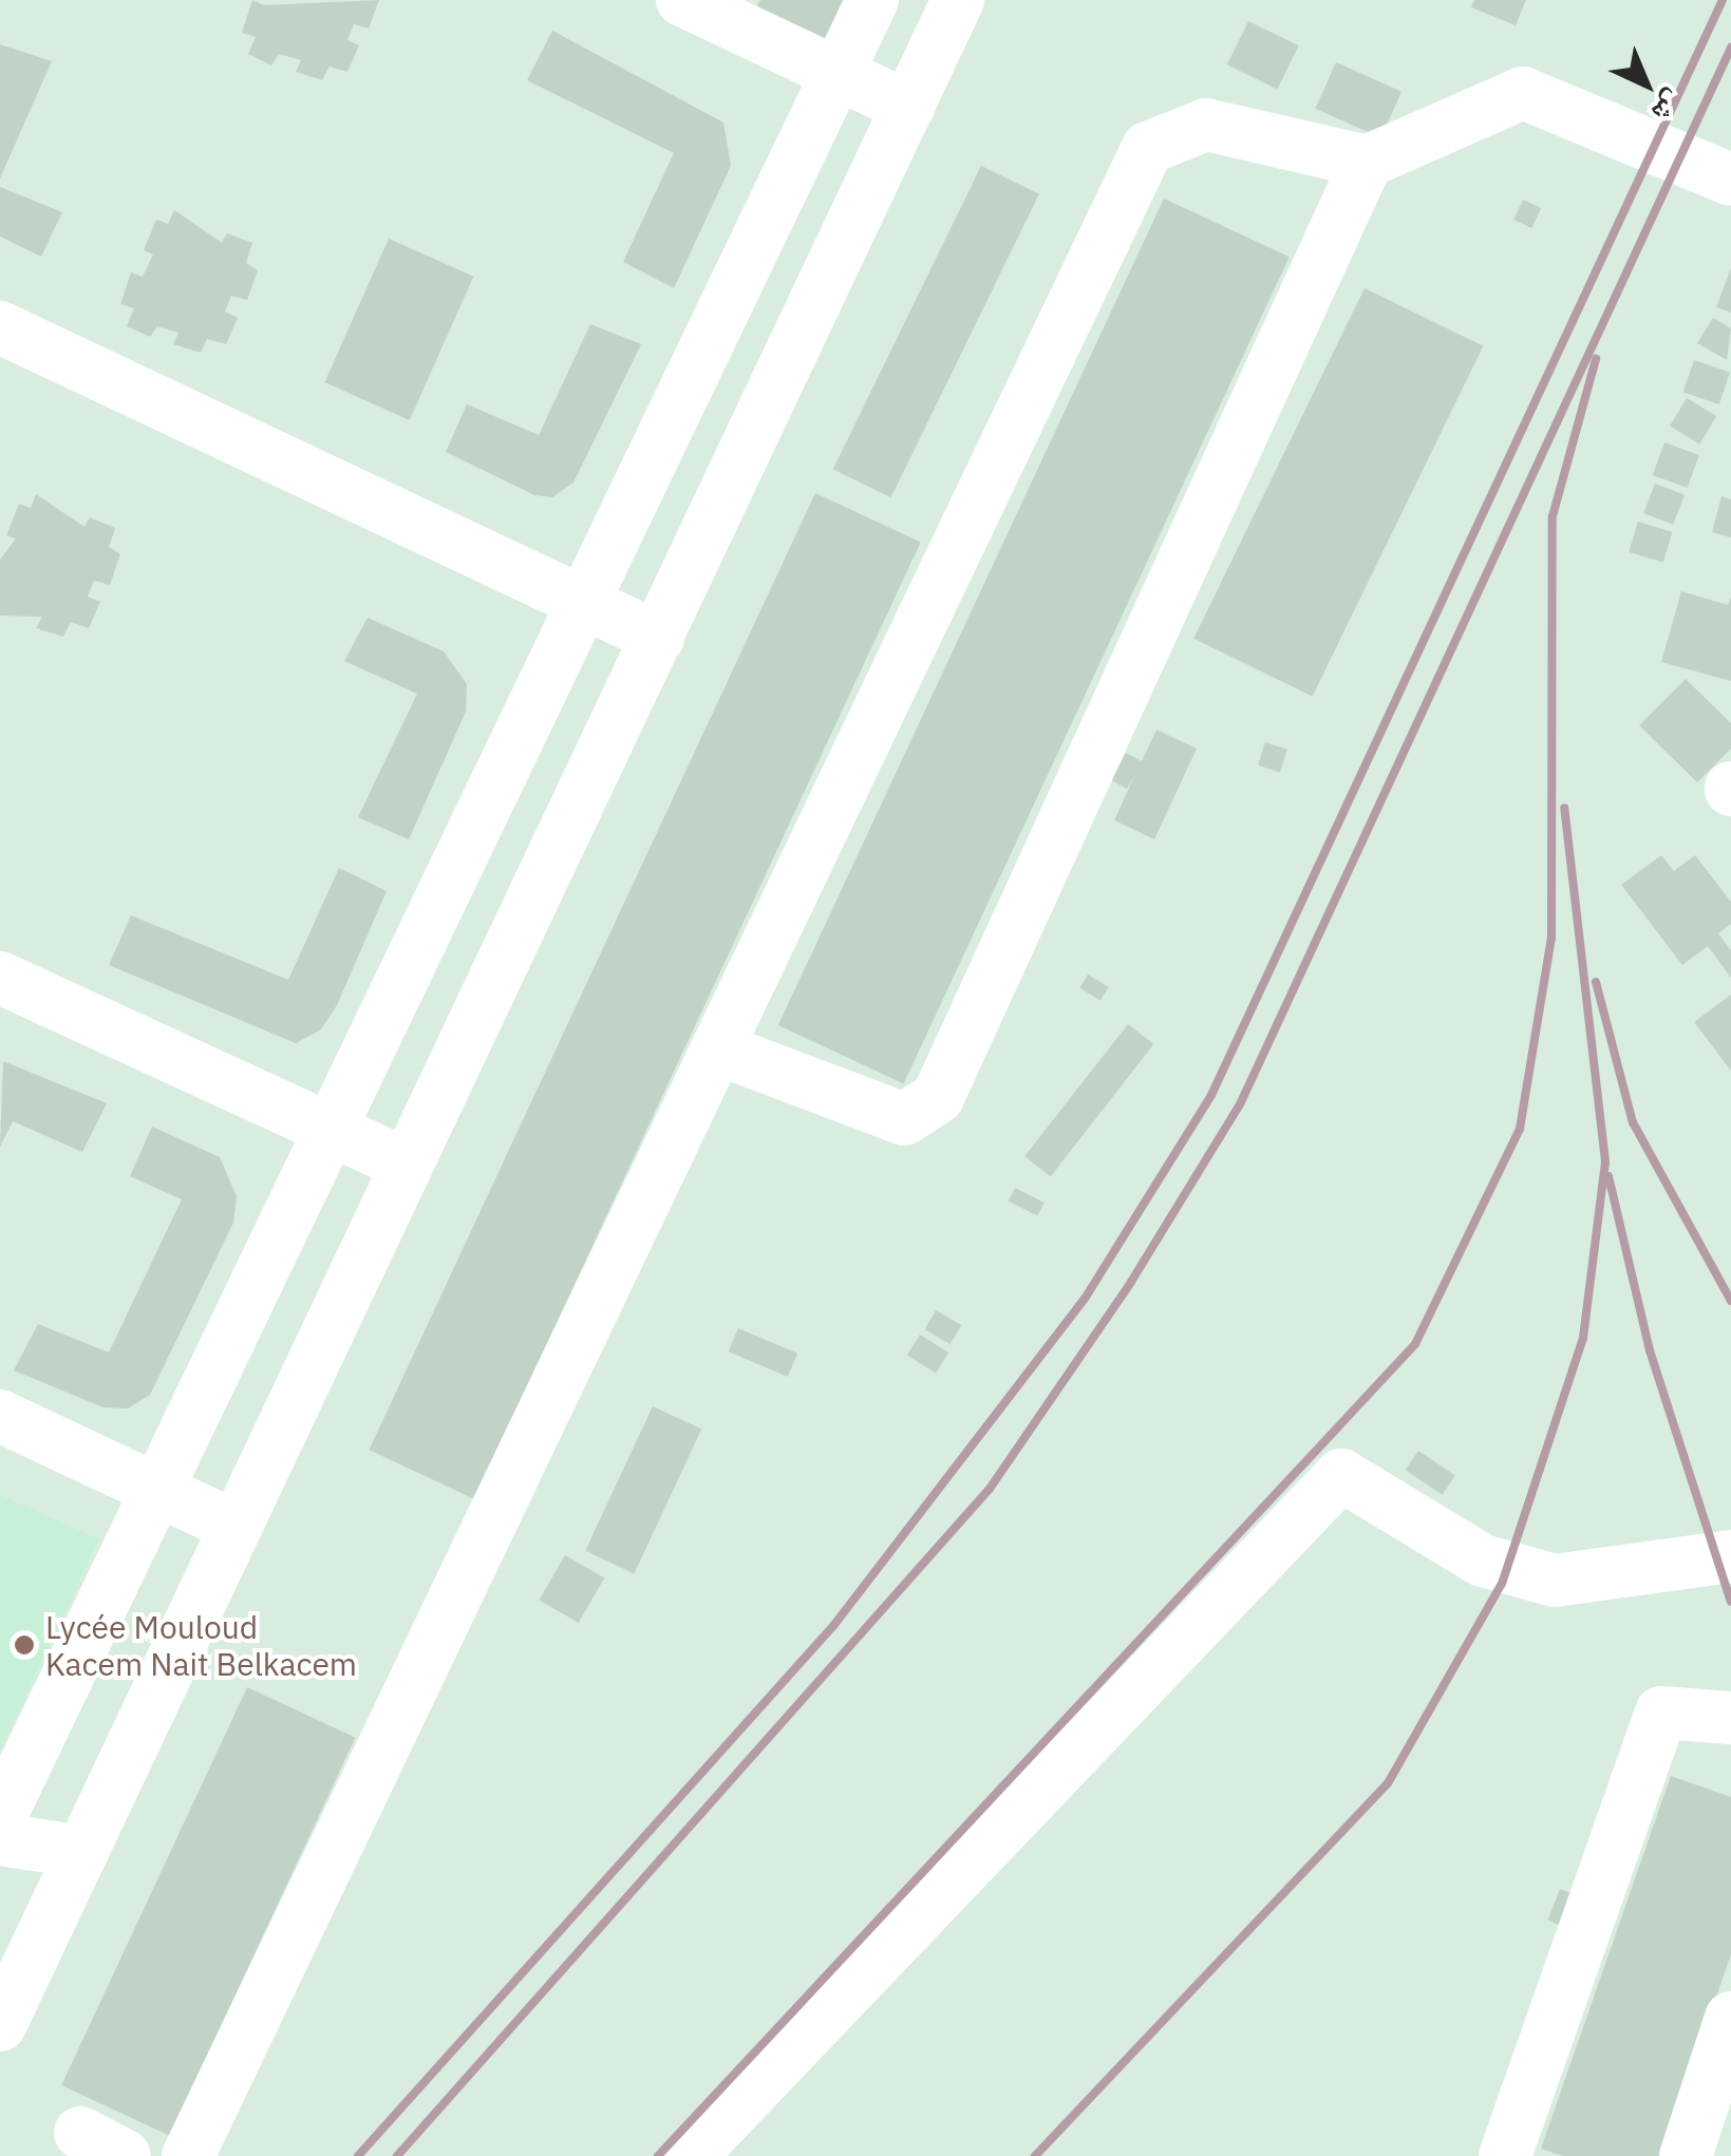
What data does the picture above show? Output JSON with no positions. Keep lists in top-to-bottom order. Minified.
{"places":["Lycée Mouloud Kacem Nait Belkacem"],"north":"bottom right"}
